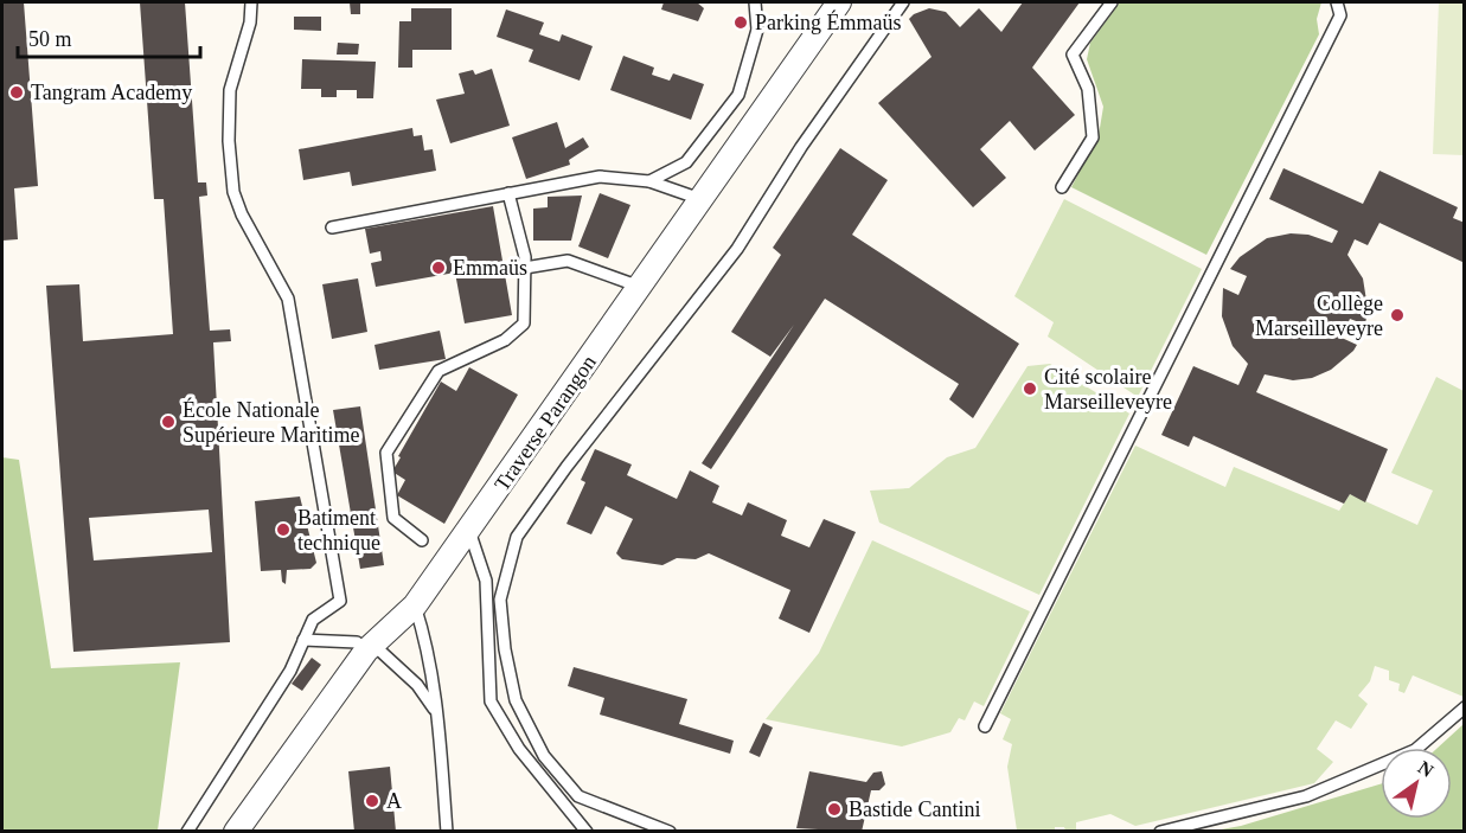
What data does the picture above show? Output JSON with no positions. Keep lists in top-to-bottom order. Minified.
{"streets":{"street":["Traverse Parangon"]},"places":["Parking Émmaüs","Tangram Academy","Emmaüs","Collège Marseilleveyre","Cité scolaire Marseilleveyre","École Nationale Supérieure Maritime","Batiment technique","A","Bastide Cantini"],"scale_bar":"50 m","north":"top right"}
